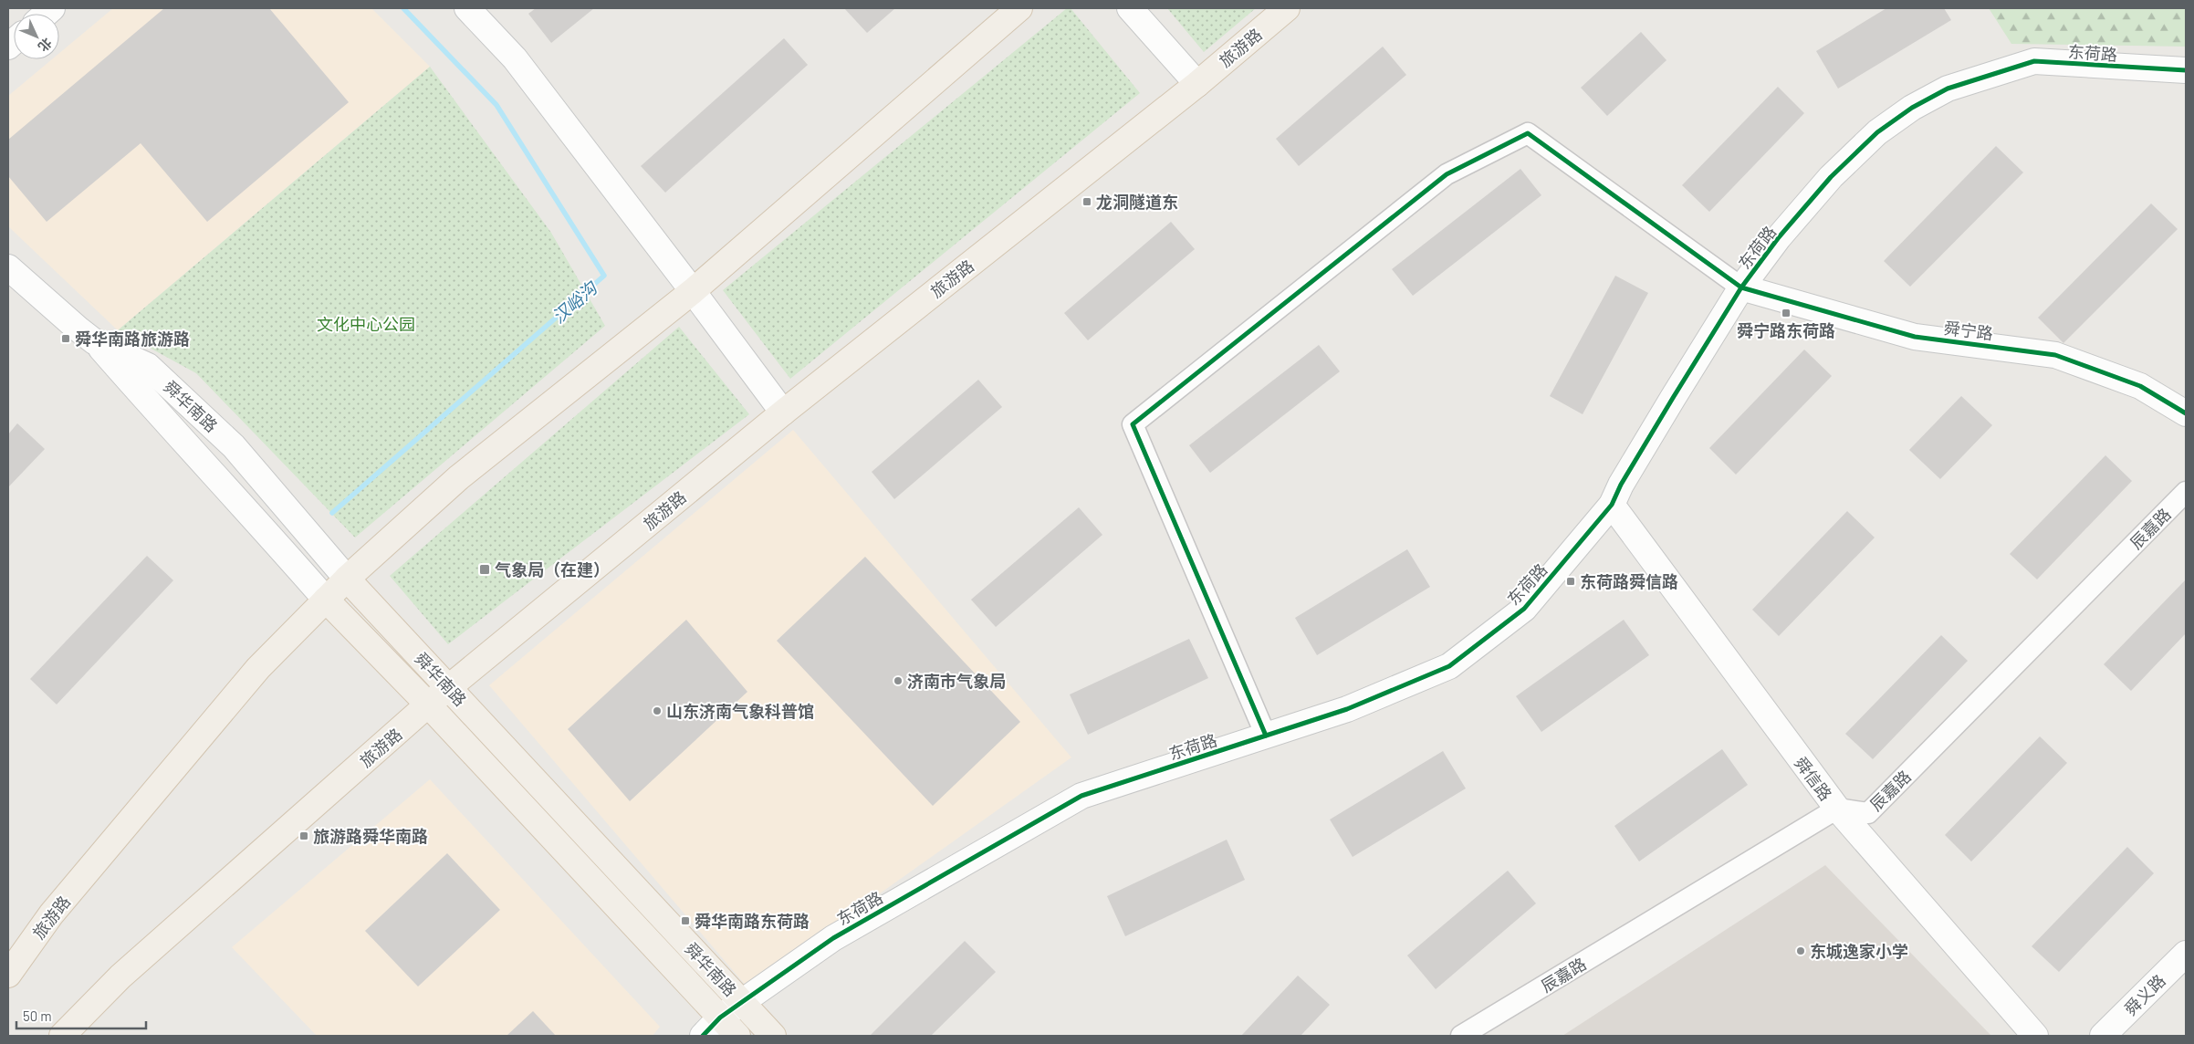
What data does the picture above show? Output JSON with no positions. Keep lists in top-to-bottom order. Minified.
{"streets":{"main road":["旅游路","舜华南路"],"street":["东荷路","舜宁路","辰嘉路","舜信路","舜义路"]},"crossings":[["旅游路","舜华南路"],["东荷路","舜宁路"],["东荷路","舜华南路"],["东荷路","舜信路"],["辰嘉路","舜信路"]],"water":["汉峪沟"],"parks":["文化中心公园"],"places":{"transit":["龙洞隧道东","舜宁路东荷路","舜华南路旅游路","气象局（在建）","东荷路舜信路","旅游路舜华南路","舜华南路东荷路"],"other":["济南市气象局","山东济南气象科普馆","东城逸家小学"]},"scale_bar":"50 m","north":"bottom right"}
